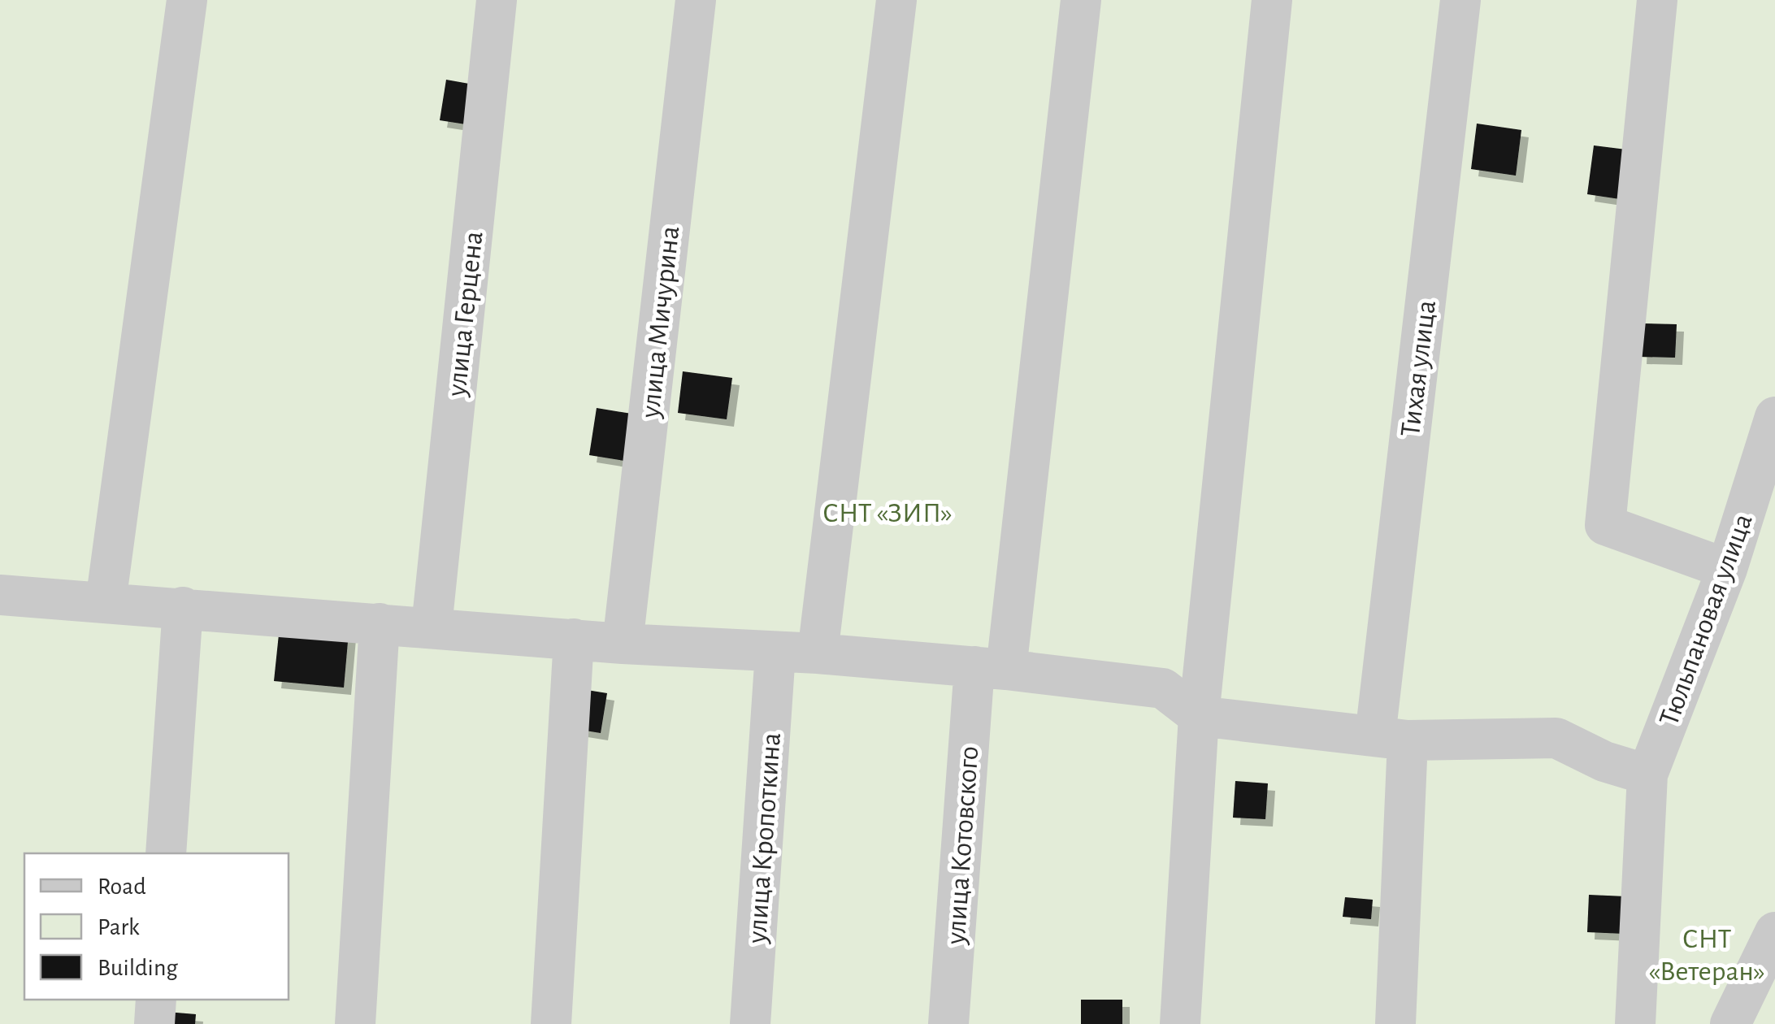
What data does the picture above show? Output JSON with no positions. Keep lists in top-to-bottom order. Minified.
{"streets":{"street":["улица Герцена","улица Мичурина","Тихая улица","Тюльпановая улица","улица Кропоткина","улица Котовского"]},"parks":["СНТ «ЗИП»","СНТ «Ветеран»"],"legend":["Road","Park","Building"]}
